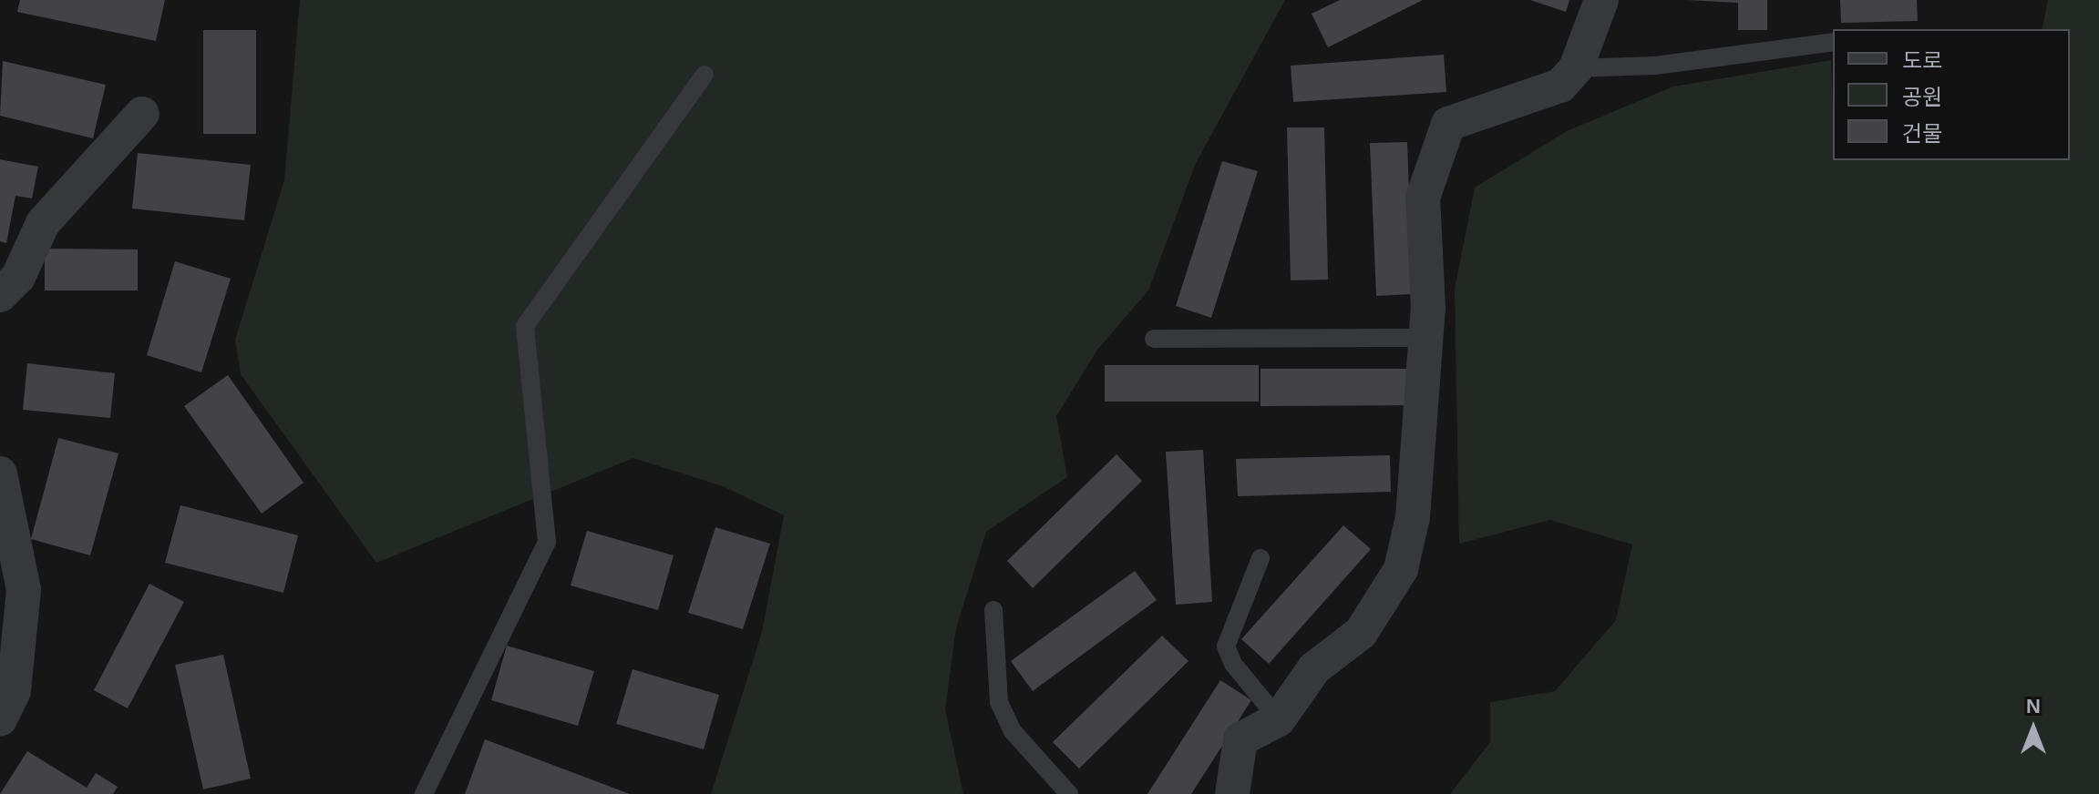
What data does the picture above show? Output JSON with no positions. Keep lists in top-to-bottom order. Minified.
{"legend":["도로","공원","건물"],"north":"top"}
